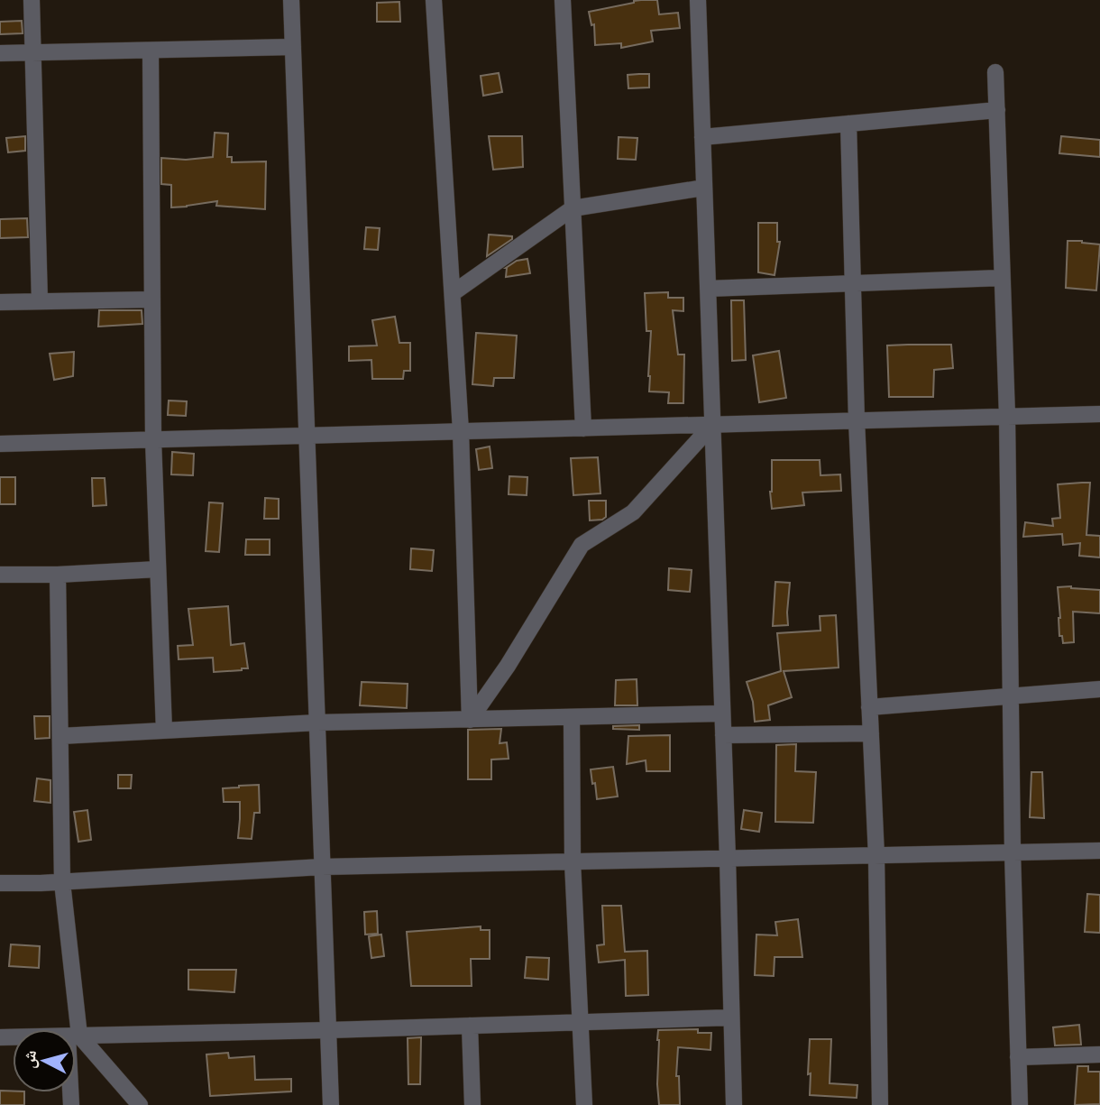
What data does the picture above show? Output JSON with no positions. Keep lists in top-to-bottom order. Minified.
{"north":"left"}
